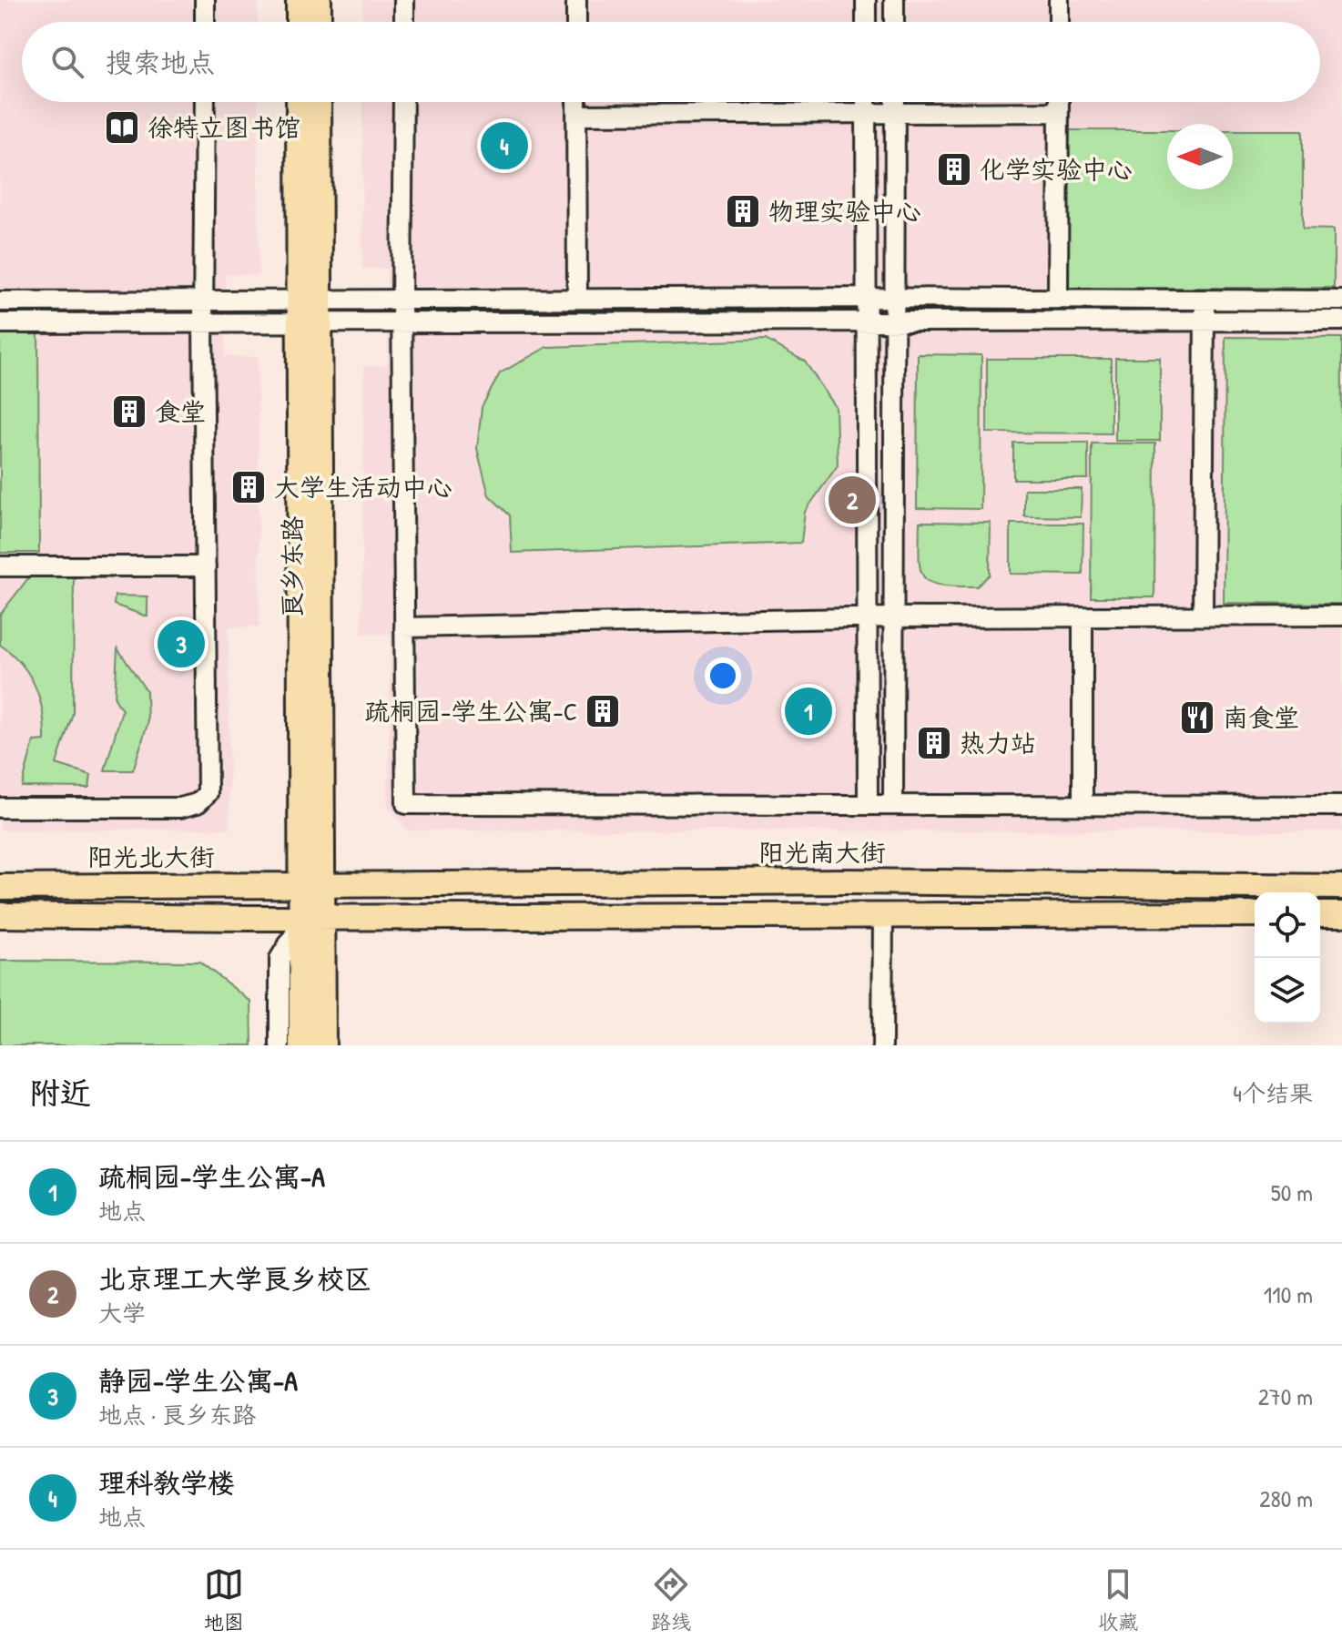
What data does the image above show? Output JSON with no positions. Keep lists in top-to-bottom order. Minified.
{"streets":{"main road":["良乡东路","阳光南大街","阳光北大街"]},"crossings":[["良乡东路","阳光南大街"],["良乡东路","阳光北大街"],["阳光南大街","阳光北大街"]],"places":{"library":["徐特立图书馆"],"building":["化学实验中心","物理实验中心","食堂","大学生活动中心","疏桐园-学生公寓-C","热力站"],"restaurant":["南食堂"]},"north":"left","page":{"search":"搜索地点","pins":["4","2","3","1"],"heading":["附近","4个结果"],"list":[{"mark":"1","name":"疏桐园-学生公寓-A","note":"地点","value":"50 m"},{"mark":"2","name":"北京理工大学良乡校区","note":"大学","value":"110 m"},{"mark":"3","name":"静园-学生公寓-A","note":"地点 · 良乡东路","value":"270 m"},{"mark":"4","name":"理科教学楼","note":"地点","value":"280 m"}],"nav":["地图","路线","收藏"]}}
